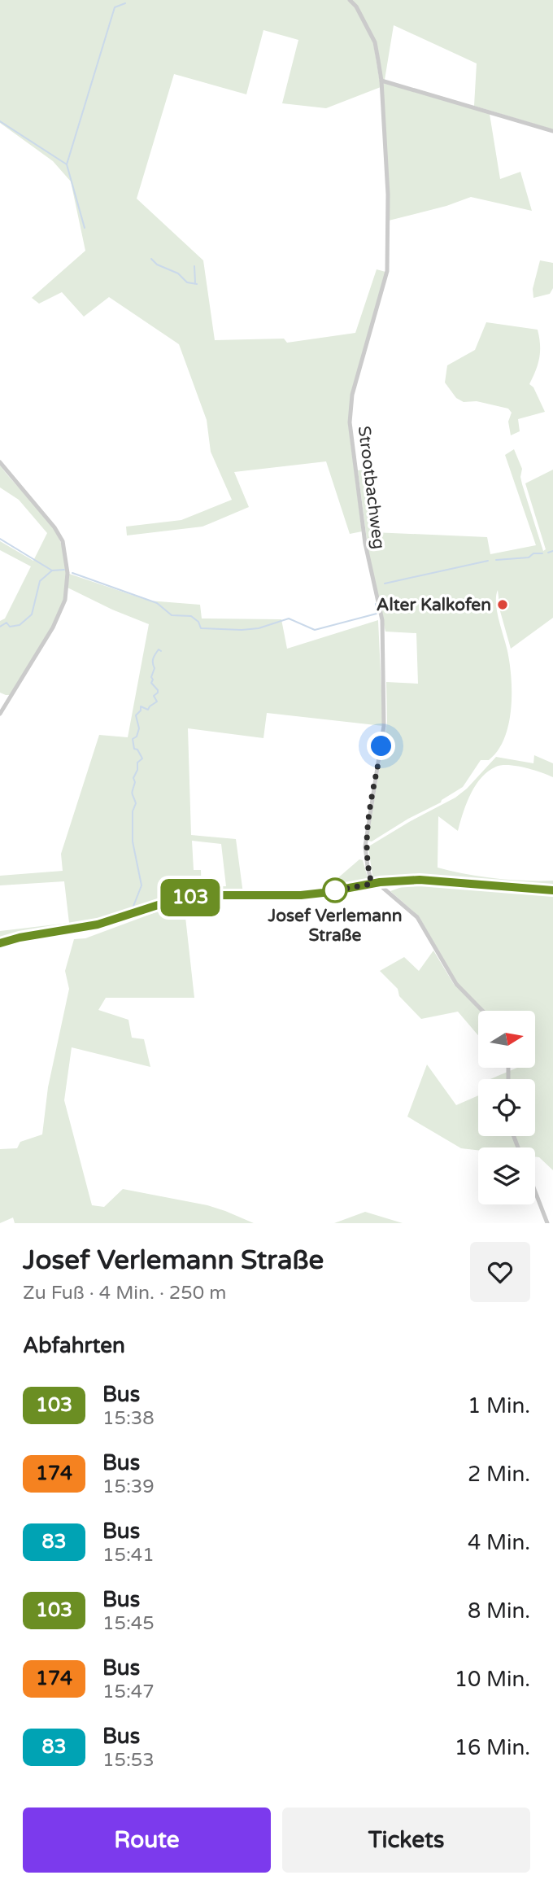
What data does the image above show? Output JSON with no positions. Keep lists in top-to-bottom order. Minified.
{"streets":{"street":["Strootbachweg"]},"places":["Alter Kalkofen","Josef Verlemann Straße"],"lines":["bus line 103"],"north":"right","page":{"on_map":"103","heading":[["Josef Verlemann Straße","Zu Fuß · 4 Min. · 250 m"],"Abfahrten"],"list":[{"mark":"103","name":"Bus","note":"15:38","value":"1 Min."},{"mark":"174","name":"Bus","note":"15:39","value":"2 Min."},{"mark":"83","name":"Bus","note":"15:41","value":"4 Min."},{"mark":"103","name":"Bus","note":"15:45","value":"8 Min."},{"mark":"174","name":"Bus","note":"15:47","value":"10 Min."},{"mark":"83","name":"Bus","note":"15:53","value":"16 Min."}],"buttons":["Route","Tickets"]}}
